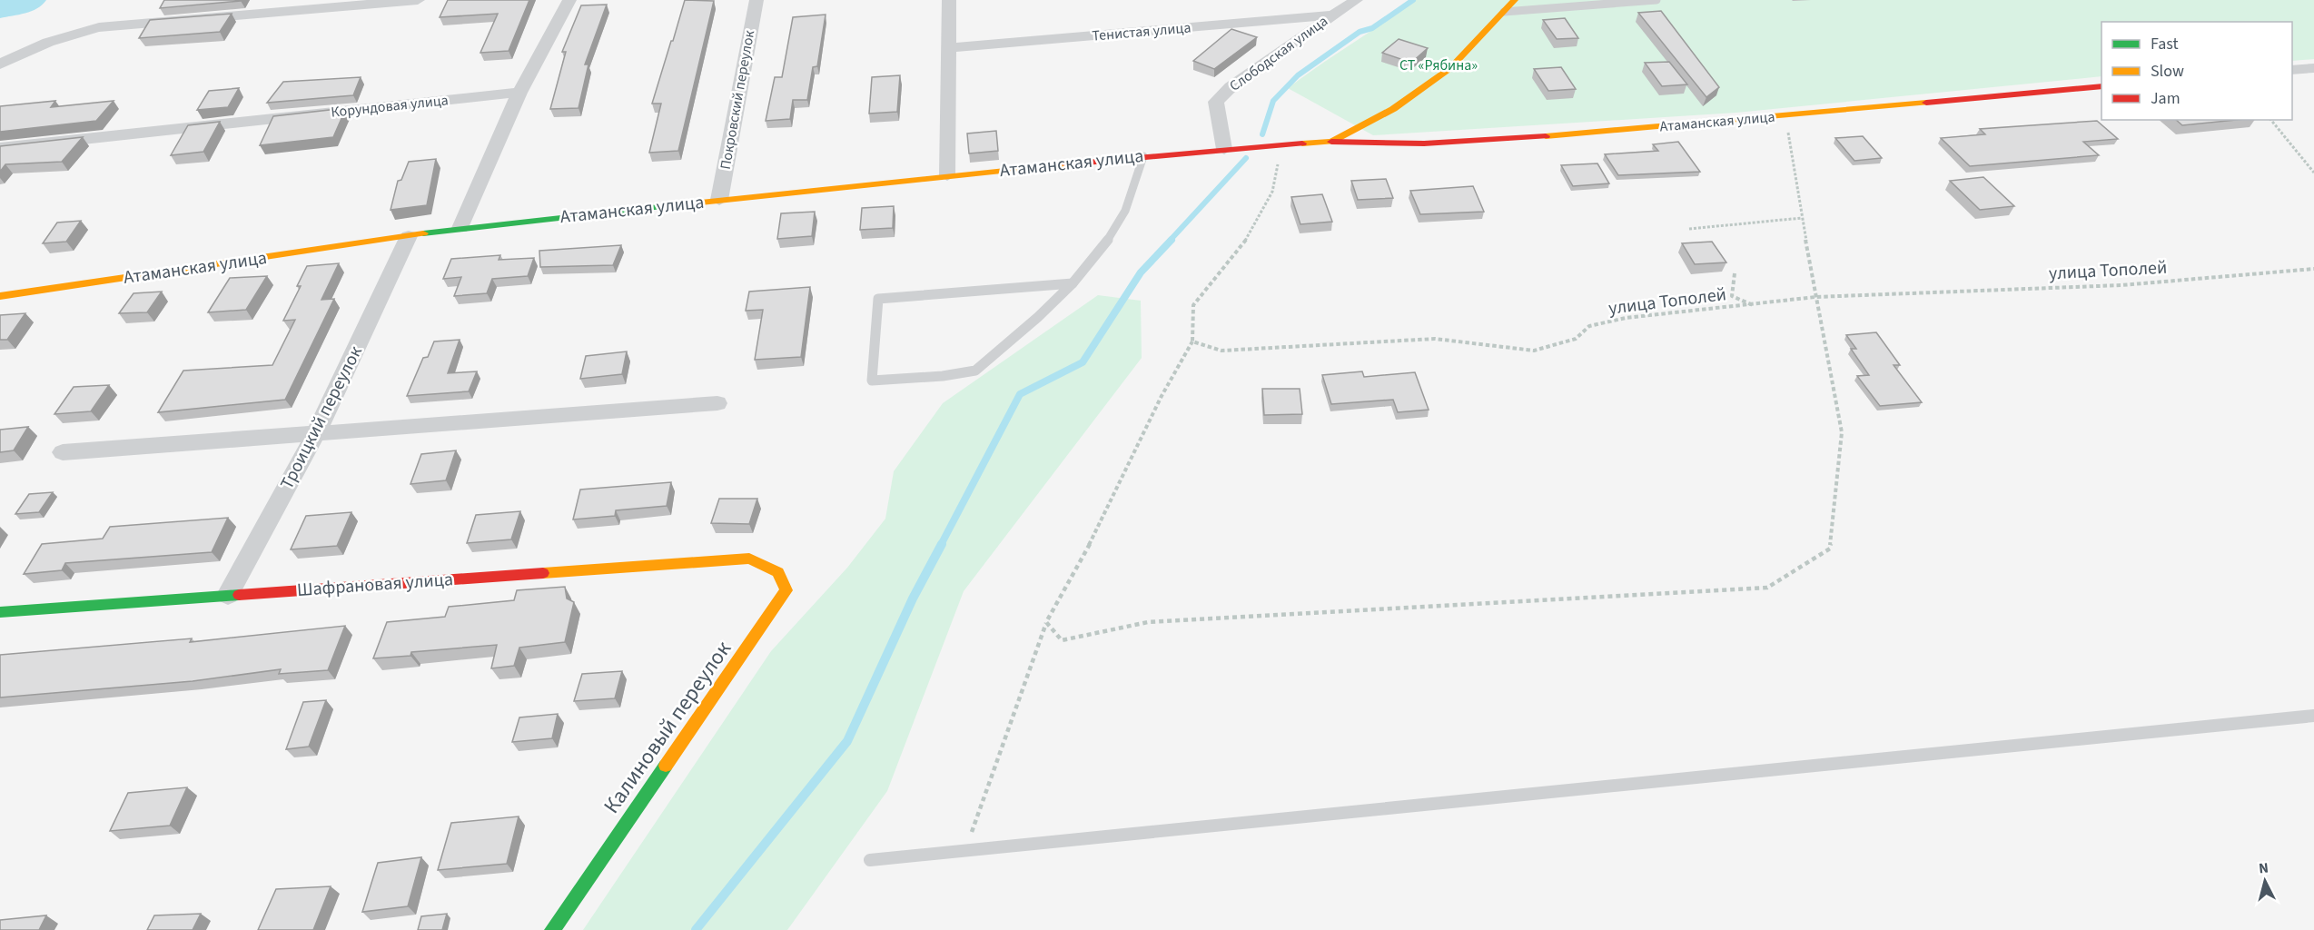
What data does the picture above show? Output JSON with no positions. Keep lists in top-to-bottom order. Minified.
{"streets":{"street":["Тенистая улица","Слободская улица","Покровский переулок","Корундовая улица","Атаманская улица","Троицкий переулок","Шафрановая улица","Калиновый переулок"],"path":["улица Тополей"]},"crossings":[["Тенистая улица","Слободская улица"],["Слободская улица","Атаманская улица"],["Покровский переулок","Атаманская улица"],["Атаманская улица","Троицкий переулок"],["Троицкий переулок","Шафрановая улица"],["Шафрановая улица","Калиновый переулок"]],"parks":["СТ «Рябина»"],"legend":["Fast","Slow","Jam"],"north":"top"}
